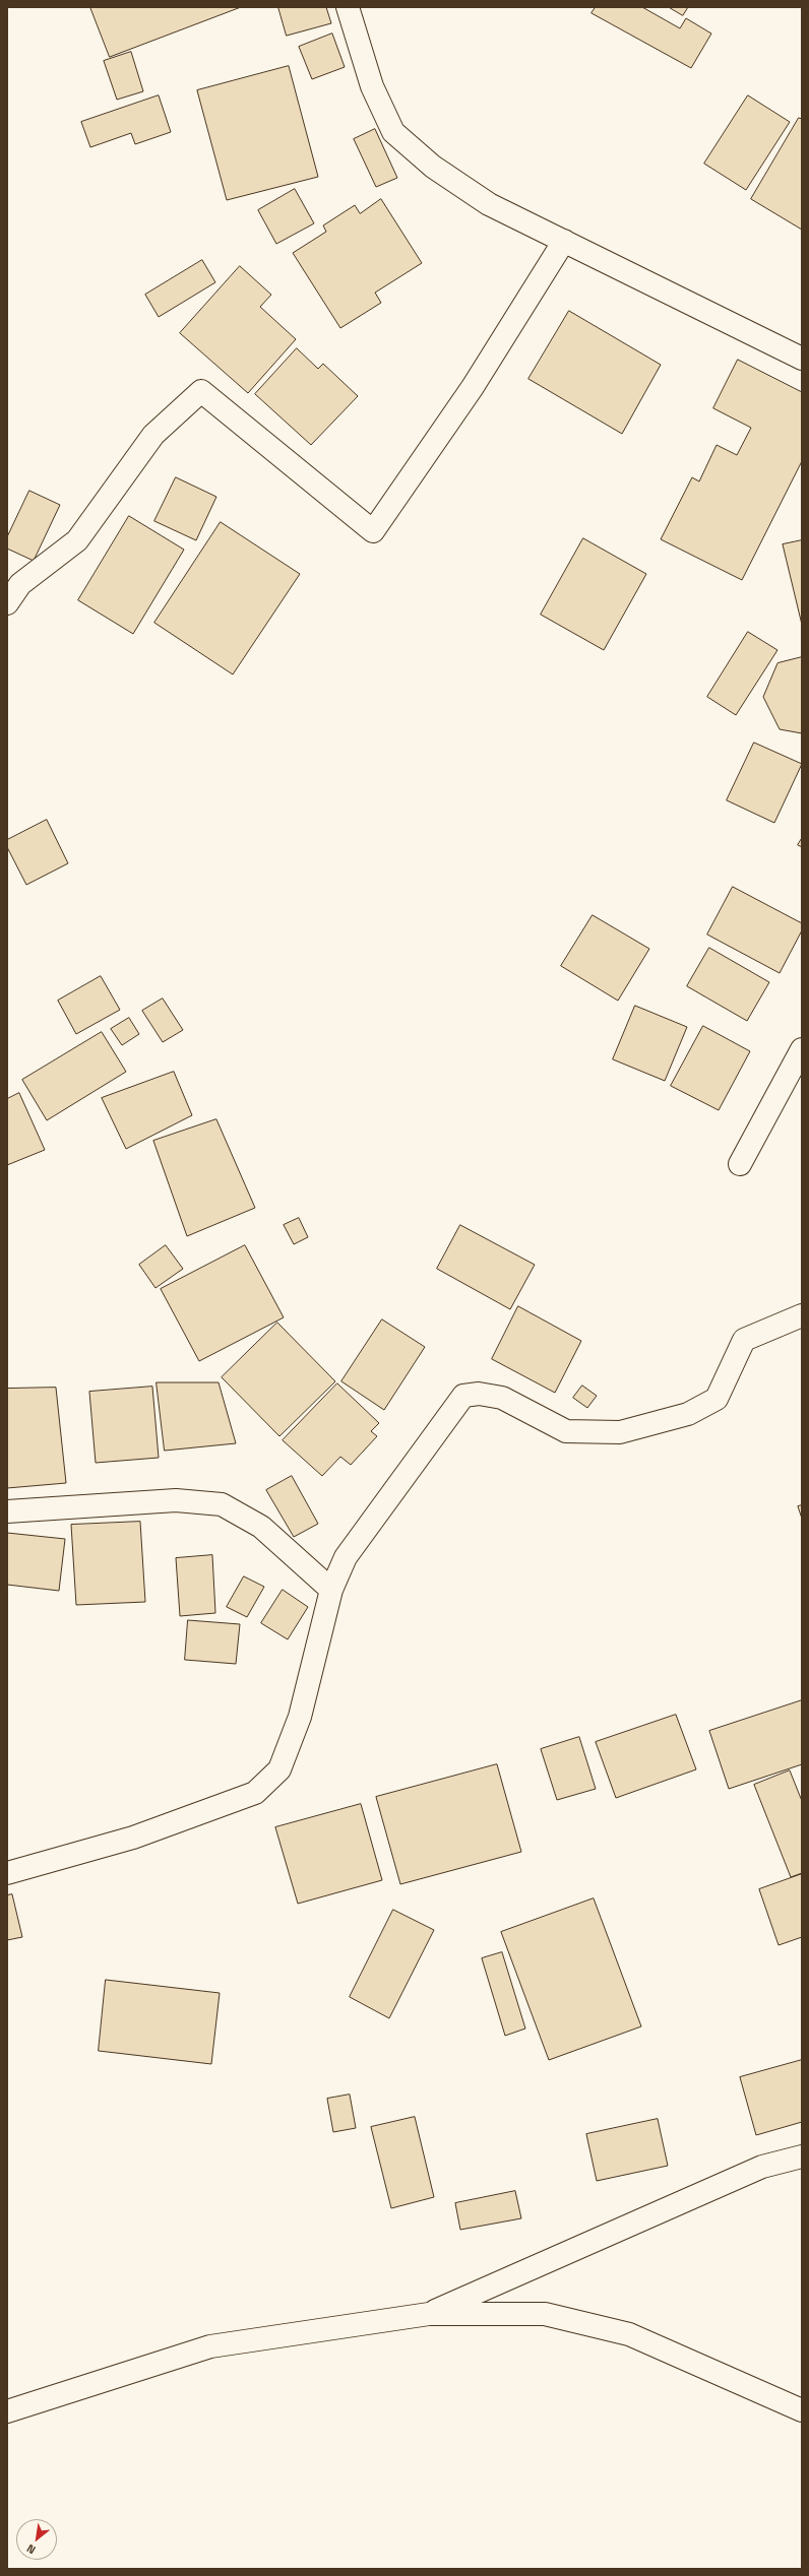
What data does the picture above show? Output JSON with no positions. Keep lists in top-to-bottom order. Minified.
{"north":"bottom left"}
